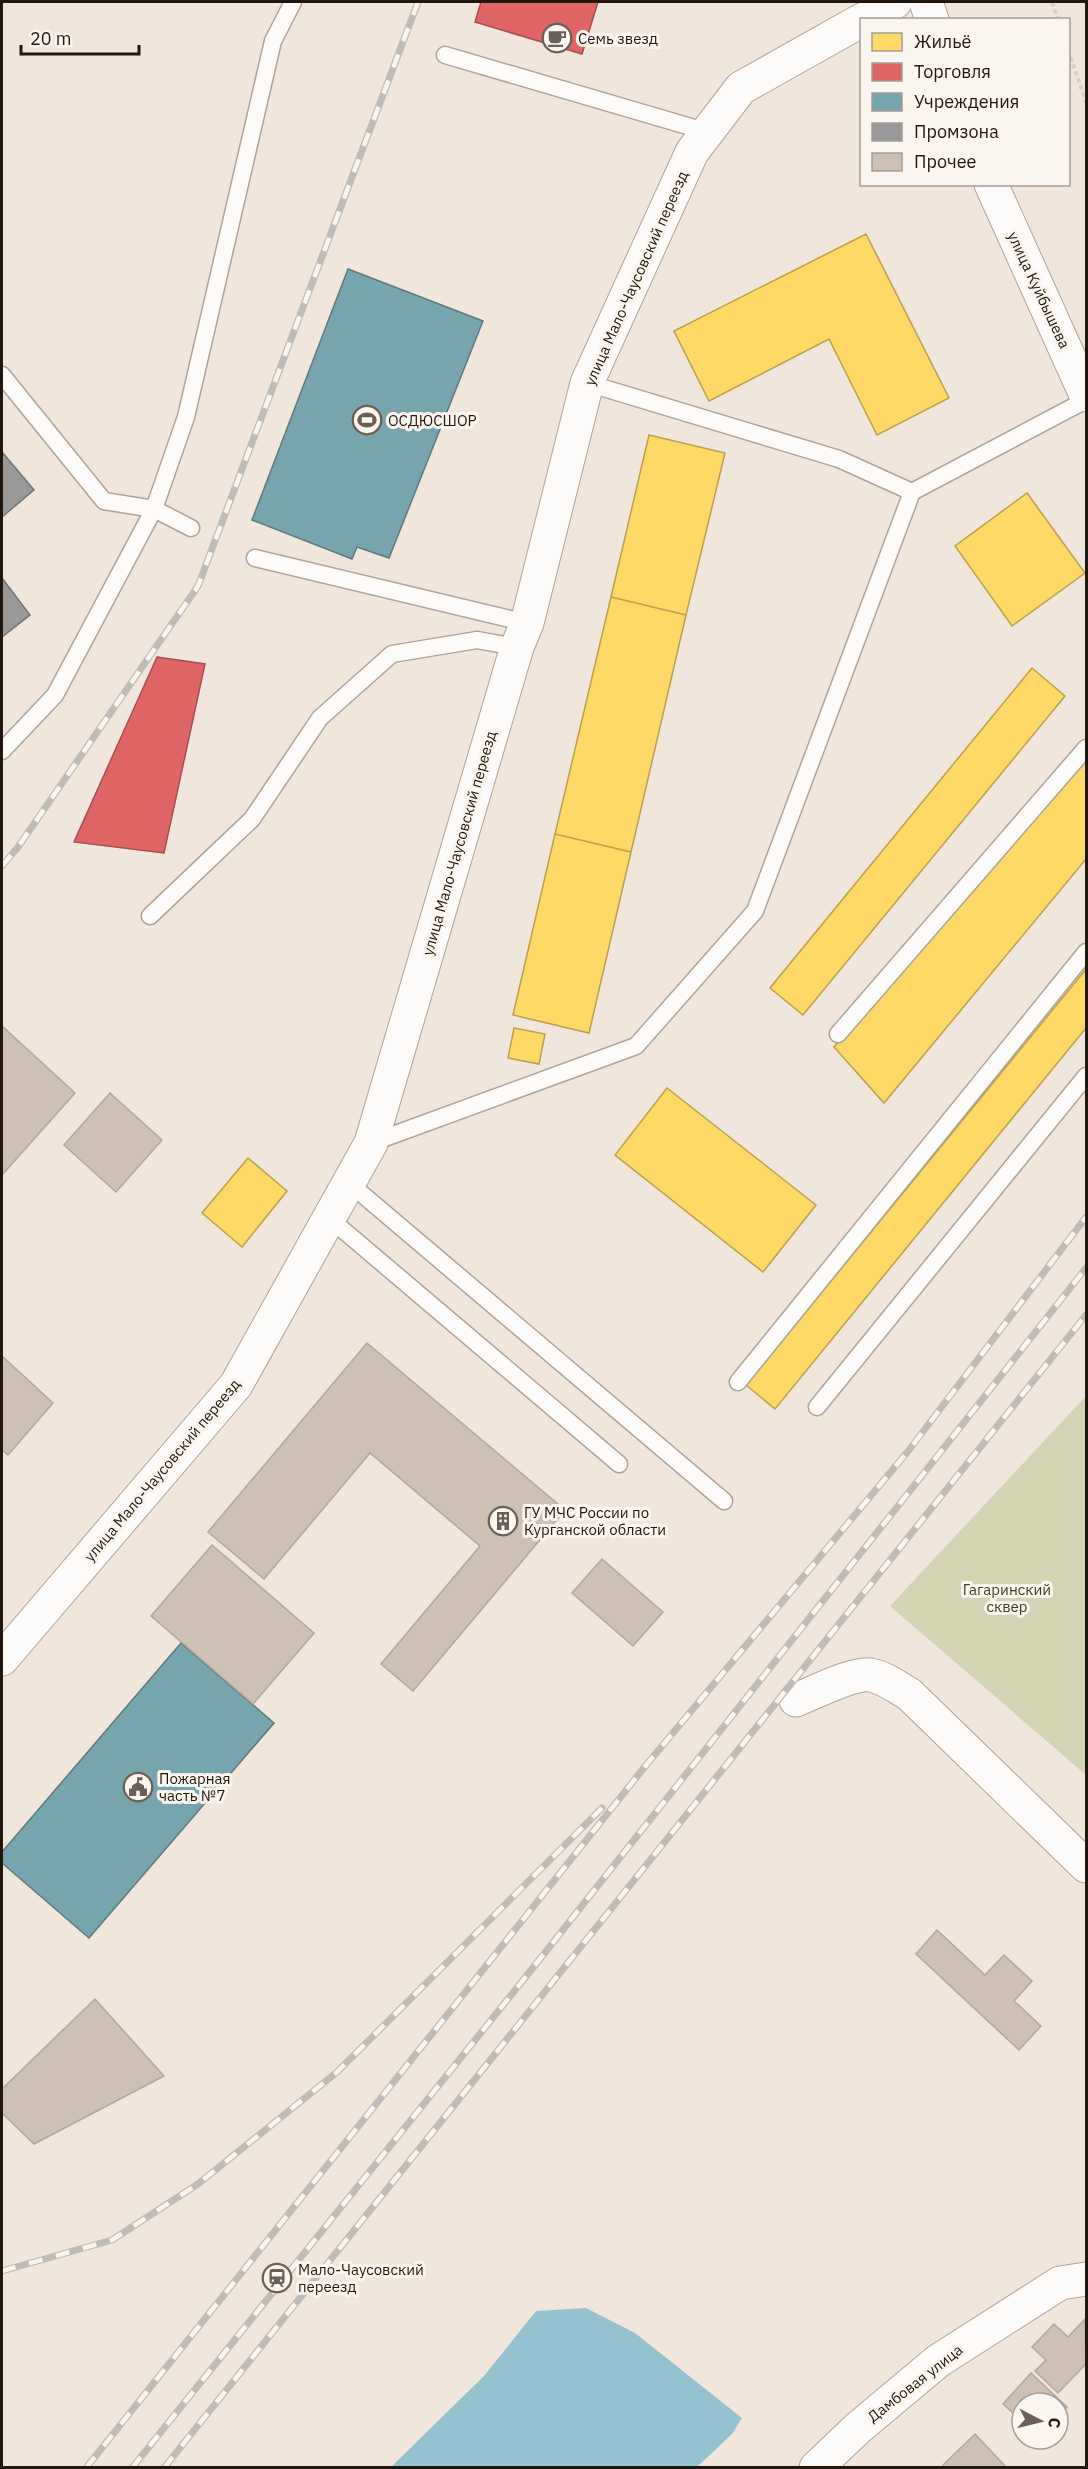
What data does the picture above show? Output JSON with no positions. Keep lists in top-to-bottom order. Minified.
{"streets":{"street":["улица Мало-Чаусовский переезд","улица Куйбышева","Дамбовая улица"]},"parks":["Гагаринский сквер"],"places":{"cafe":["Семь звезд"],"sports":["ОСДЮСШОР"],"building":["ГУ МЧС России по Курганской области"],"public building":["Пожарная часть №7"],"station":["Мало-Чаусовский переезд"]},"legend":["Жильё","Торговля","Учреждения","Промзона","Прочее"],"scale_bar":"20 m","north":"right"}
